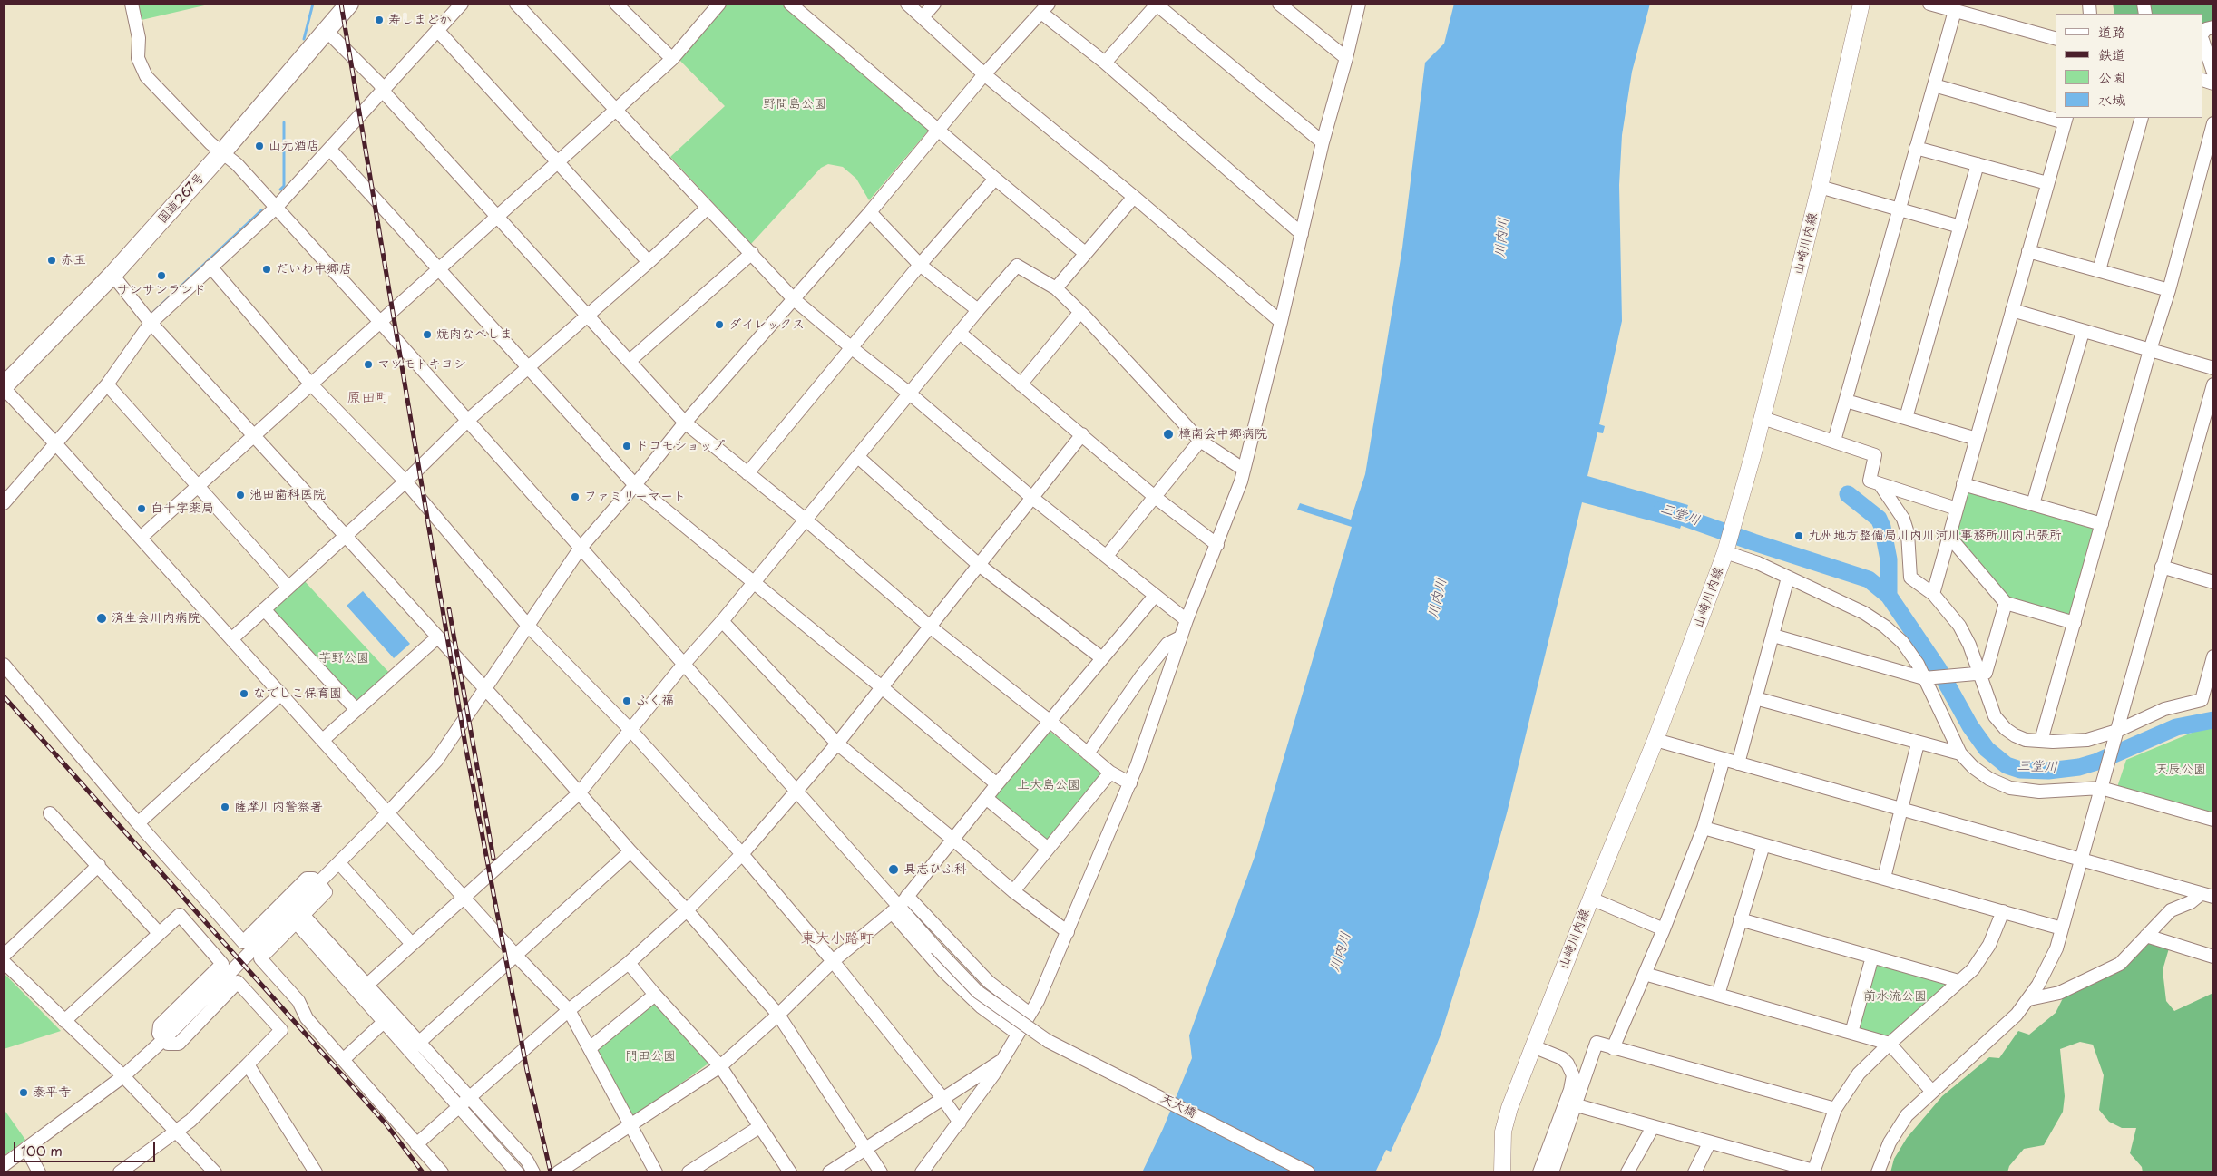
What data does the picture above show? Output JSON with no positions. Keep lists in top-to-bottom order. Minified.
{"streets":{"highway":["国道267号"],"main road":["山崎川内線"],"street":["天大橋"]},"districts":["原田町","東大小路町"],"water":["川内川","三堂川"],"parks":["野間島公園","芋野公園","天辰公園","上大島公園","前水流公園","門田公園"],"places":["寿しまどか","山元酒店","赤玉","だいわ中郷店","サンサンランド","ダイレックス","焼肉なべしま","マツモトキヨシ","樟南会中郷病院","ドコモショップ","池田歯科医院","ファミリーマート","白十字薬局","九州地方整備局川内川河川事務所川内出張所","済生会川内病院","なでしこ保育園","ふく福","薩摩川内警察署","具志ひふ科","泰平寺"],"legend":["道路","鉄道","公園","水域"],"scale_bar":"100 m"}
